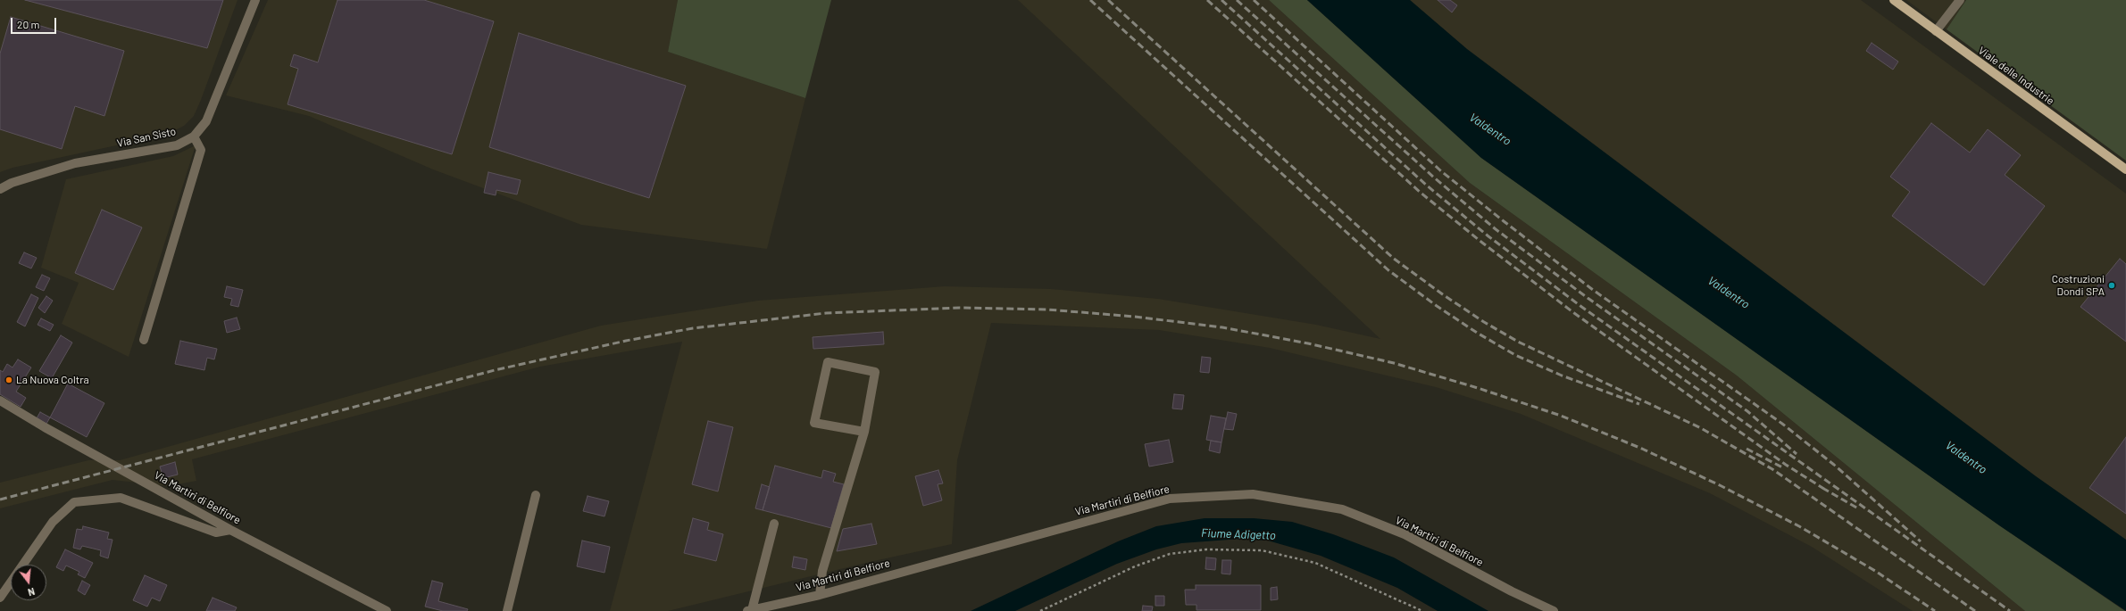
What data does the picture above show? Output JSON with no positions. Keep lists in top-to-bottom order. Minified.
{"streets":{"main road":["Viale delle Industrie"],"street":["Via San Sisto","Via Martiri di Belfiore"]},"water":["Valdentro","Fiume Adigetto"],"places":["Costruzioni Dondi SPA","La Nuova Coltra"],"scale_bar":"20 m","north":"bottom"}
